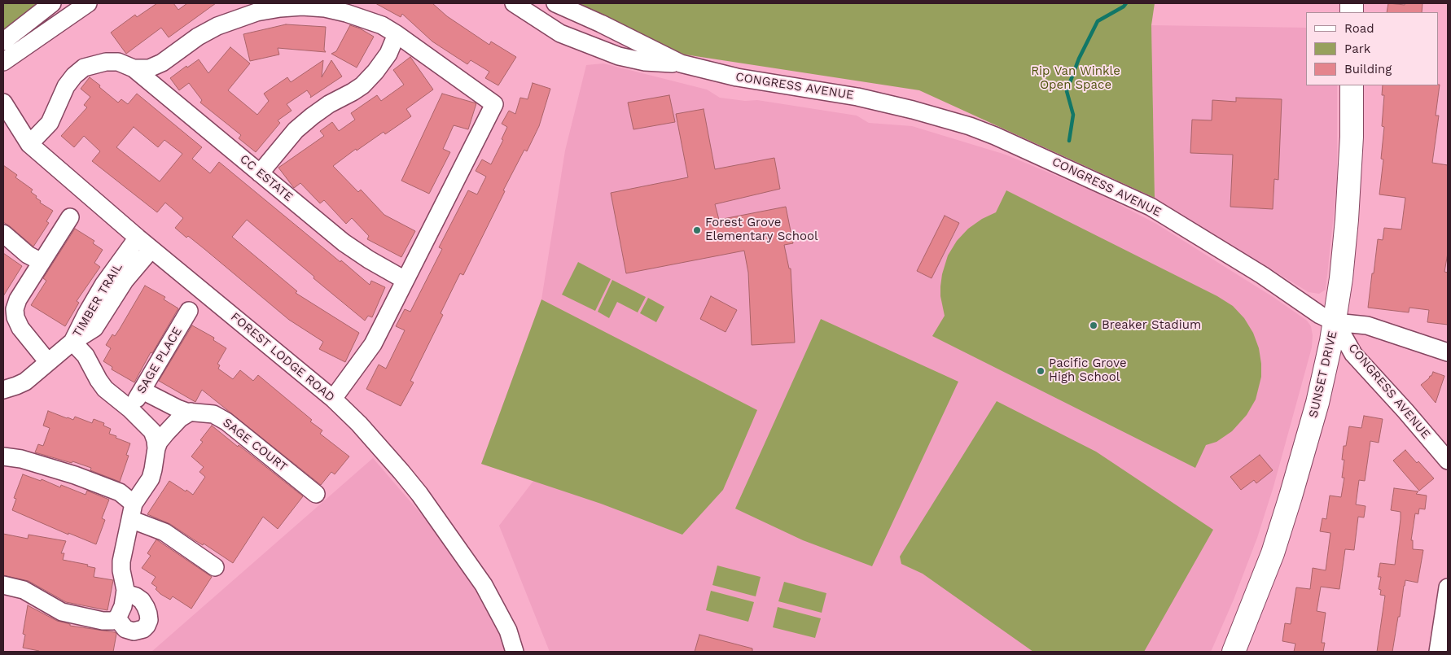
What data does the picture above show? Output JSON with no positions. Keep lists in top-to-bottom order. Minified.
{"streets":{"main road":["SUNSET DRIVE"],"street":["CONGRESS AVENUE","CC ESTATE","TIMBER TRAIL","FOREST LODGE ROAD","SAGE PLACE","SAGE COURT"]},"crossings":[["CONGRESS AVENUE","SUNSET DRIVE"],["TIMBER TRAIL","FOREST LODGE ROAD"],["TIMBER TRAIL","SAGE PLACE"],["SAGE PLACE","SAGE COURT"]],"parks":["Rip Van Winkle Open Space"],"places":["Forest Grove Elementary School","Breaker Stadium","Pacific Grove High School"],"legend":["Road","Park","Building"]}
